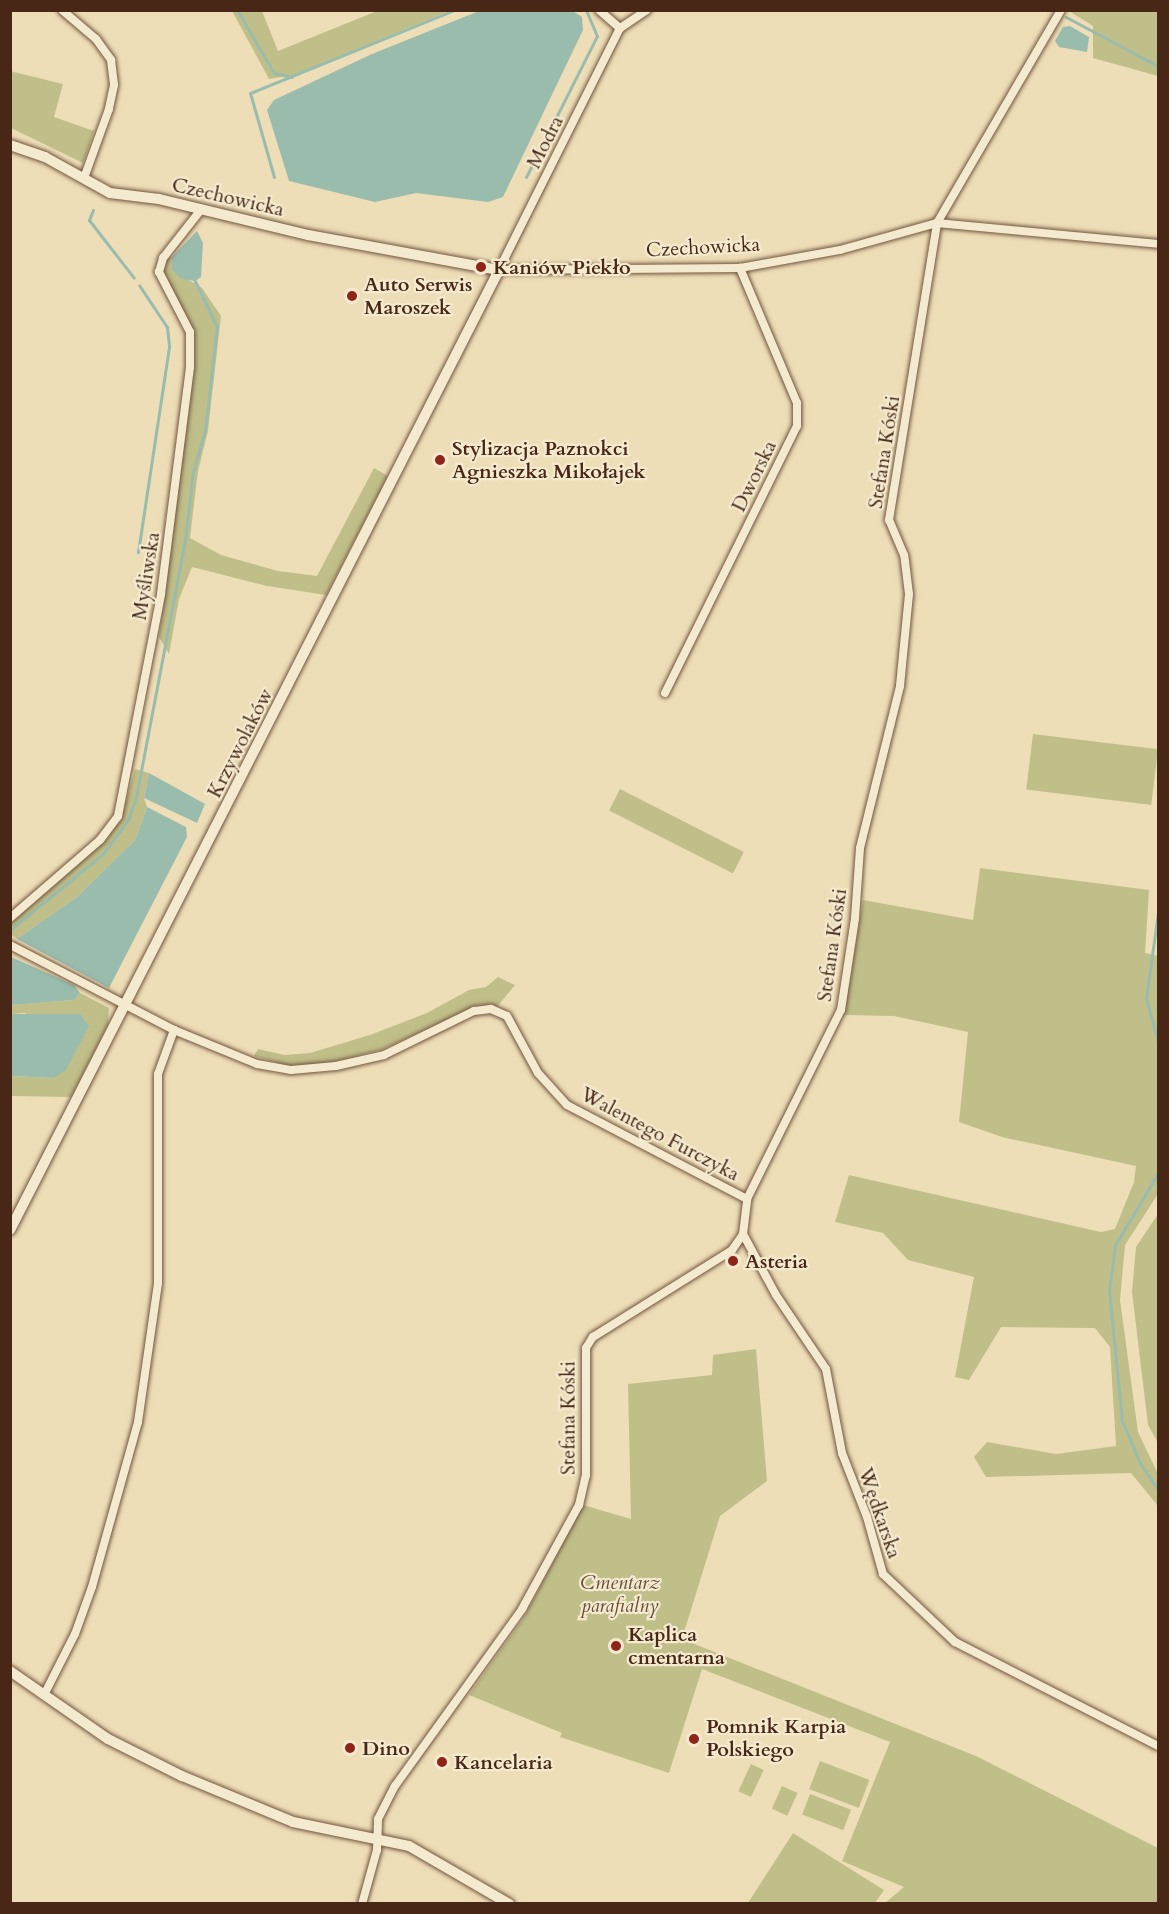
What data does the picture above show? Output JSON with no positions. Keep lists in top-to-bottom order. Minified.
{"streets":{"street":["Modra","Czechowicka","Stefana Kóski","Dworska","Myśliwska","Krzywolaków","Walentego Furczyka","Wędkarska"]},"crossings":[["Modra","Czechowicka"],["Modra","Krzywolaków"],["Czechowicka","Stefana Kóski"],["Czechowicka","Dworska"],["Czechowicka","Myśliwska"],["Czechowicka","Krzywolaków"],["Stefana Kóski","Walentego Furczyka"],["Stefana Kóski","Wędkarska"],["Krzywolaków","Walentego Furczyka"]],"parks":["Cmentarz parafialny"],"places":["Kaniów Piekło","Auto Serwis Maroszek","Stylizacja Paznokci Agnieszka Mikołajek","Asteria","Kaplica cmentarna","Pomnik Karpia Polskiego","Dino","Kancelaria"]}
